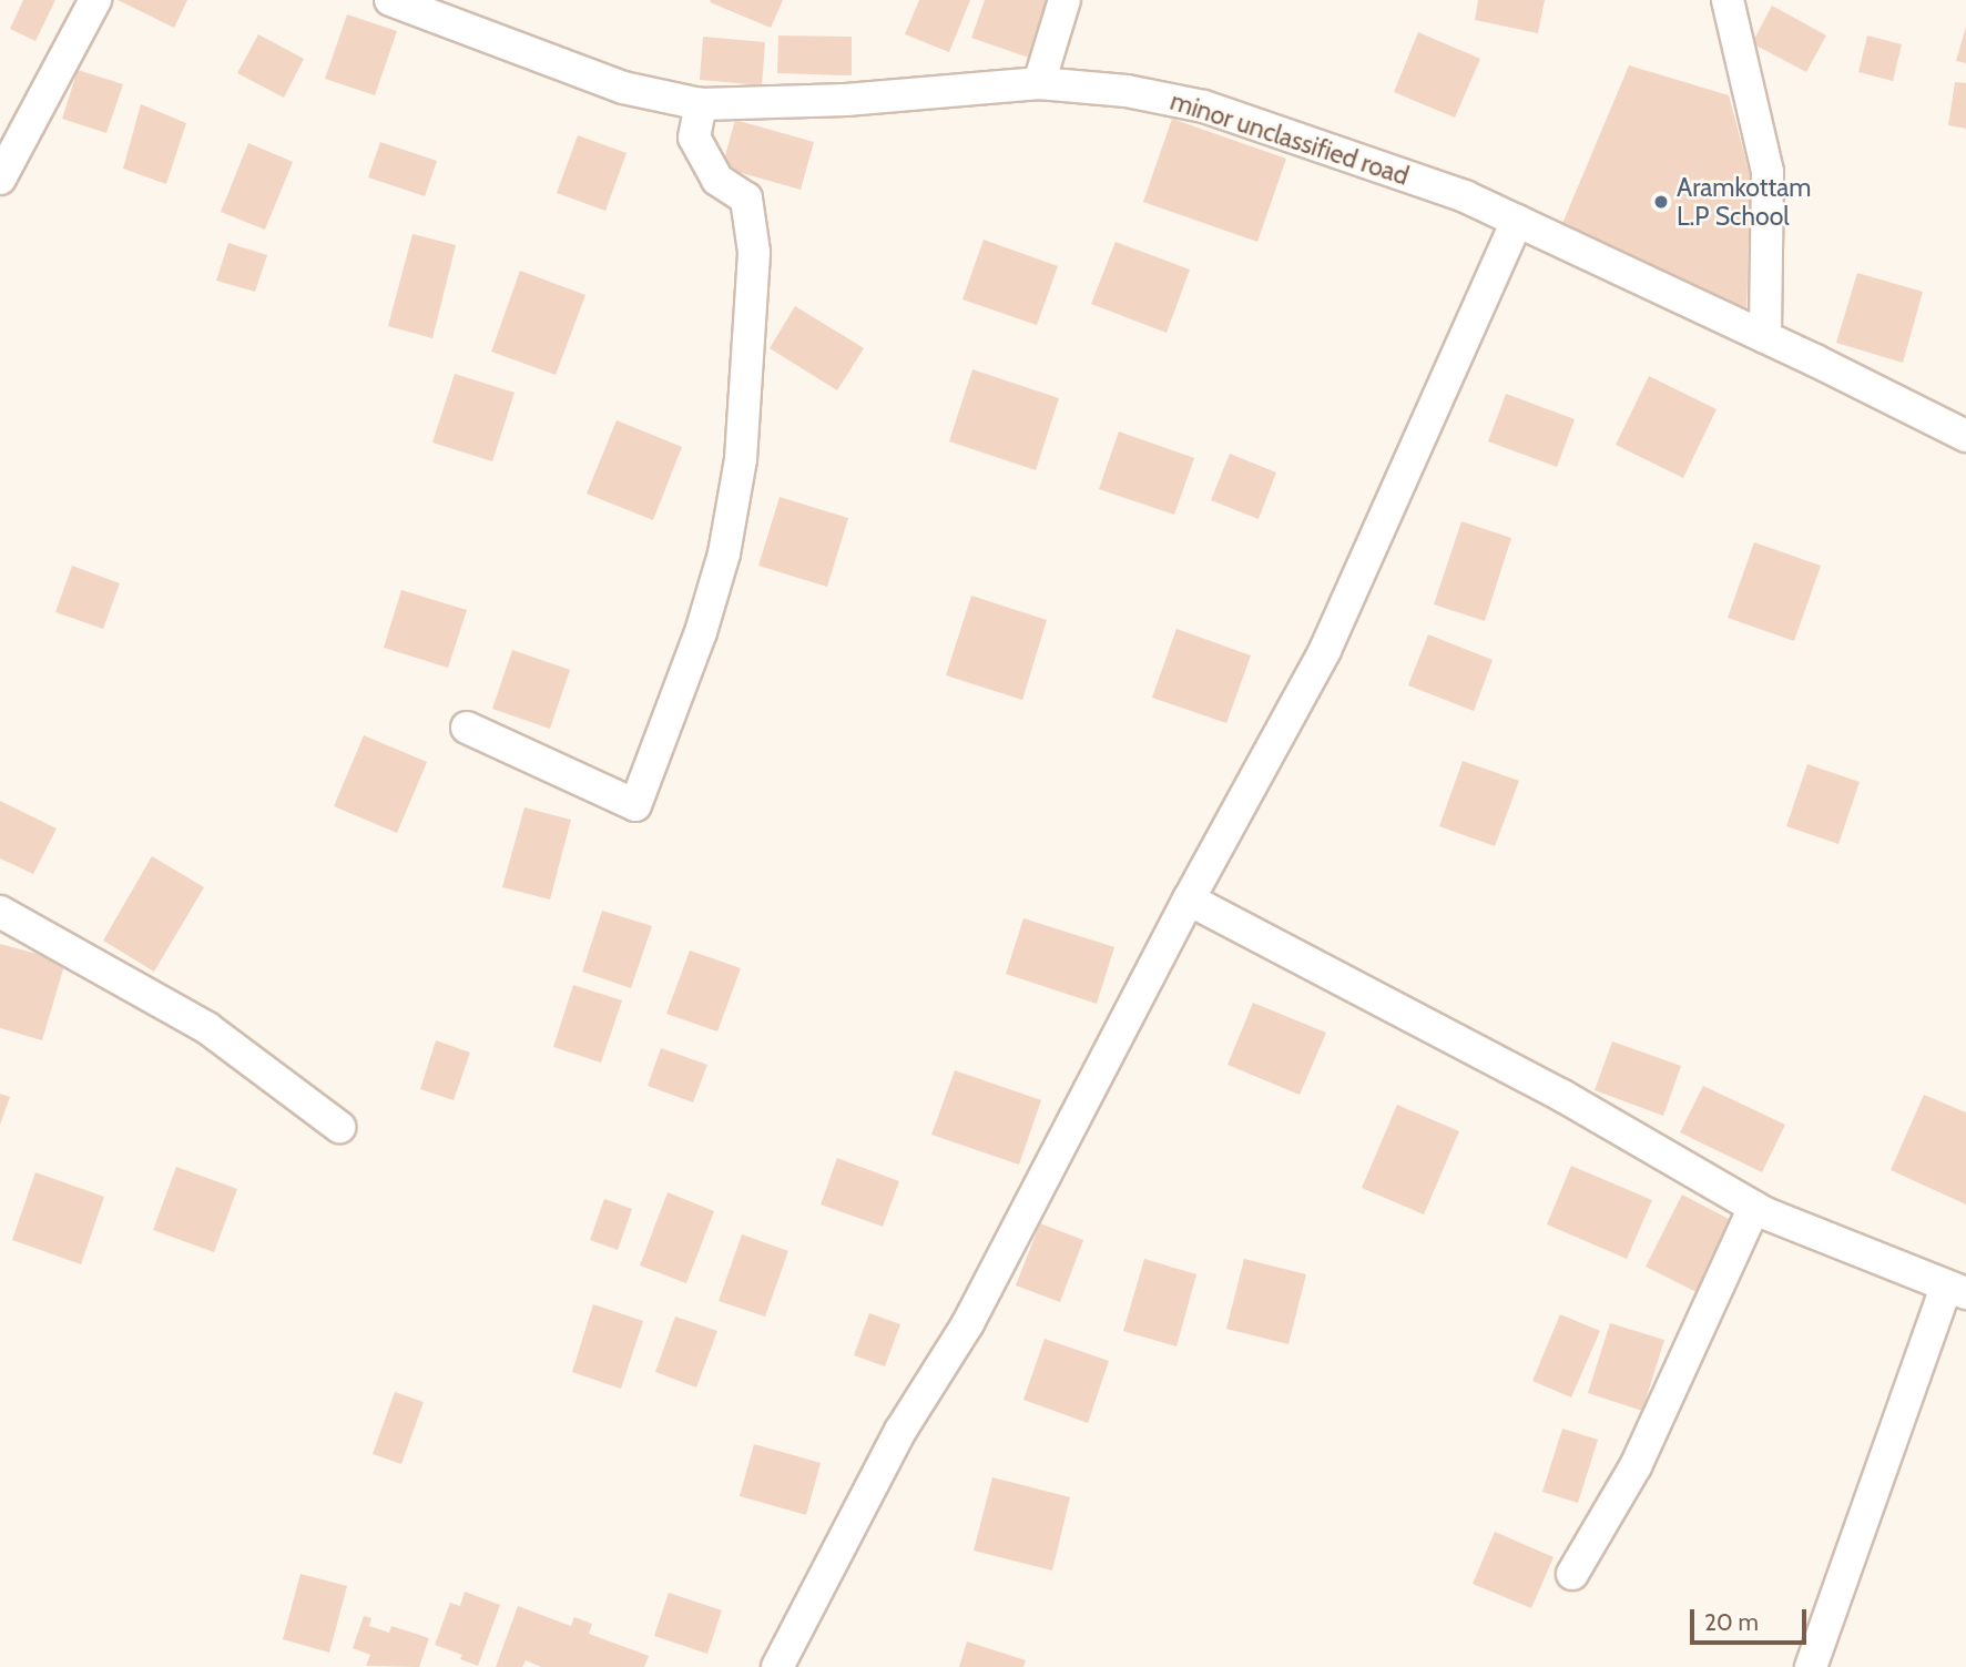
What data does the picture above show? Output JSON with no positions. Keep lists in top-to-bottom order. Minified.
{"streets":{"street":["minor unclassified road"]},"places":["Aramkottam L.P School"],"scale_bar":"20 m"}
